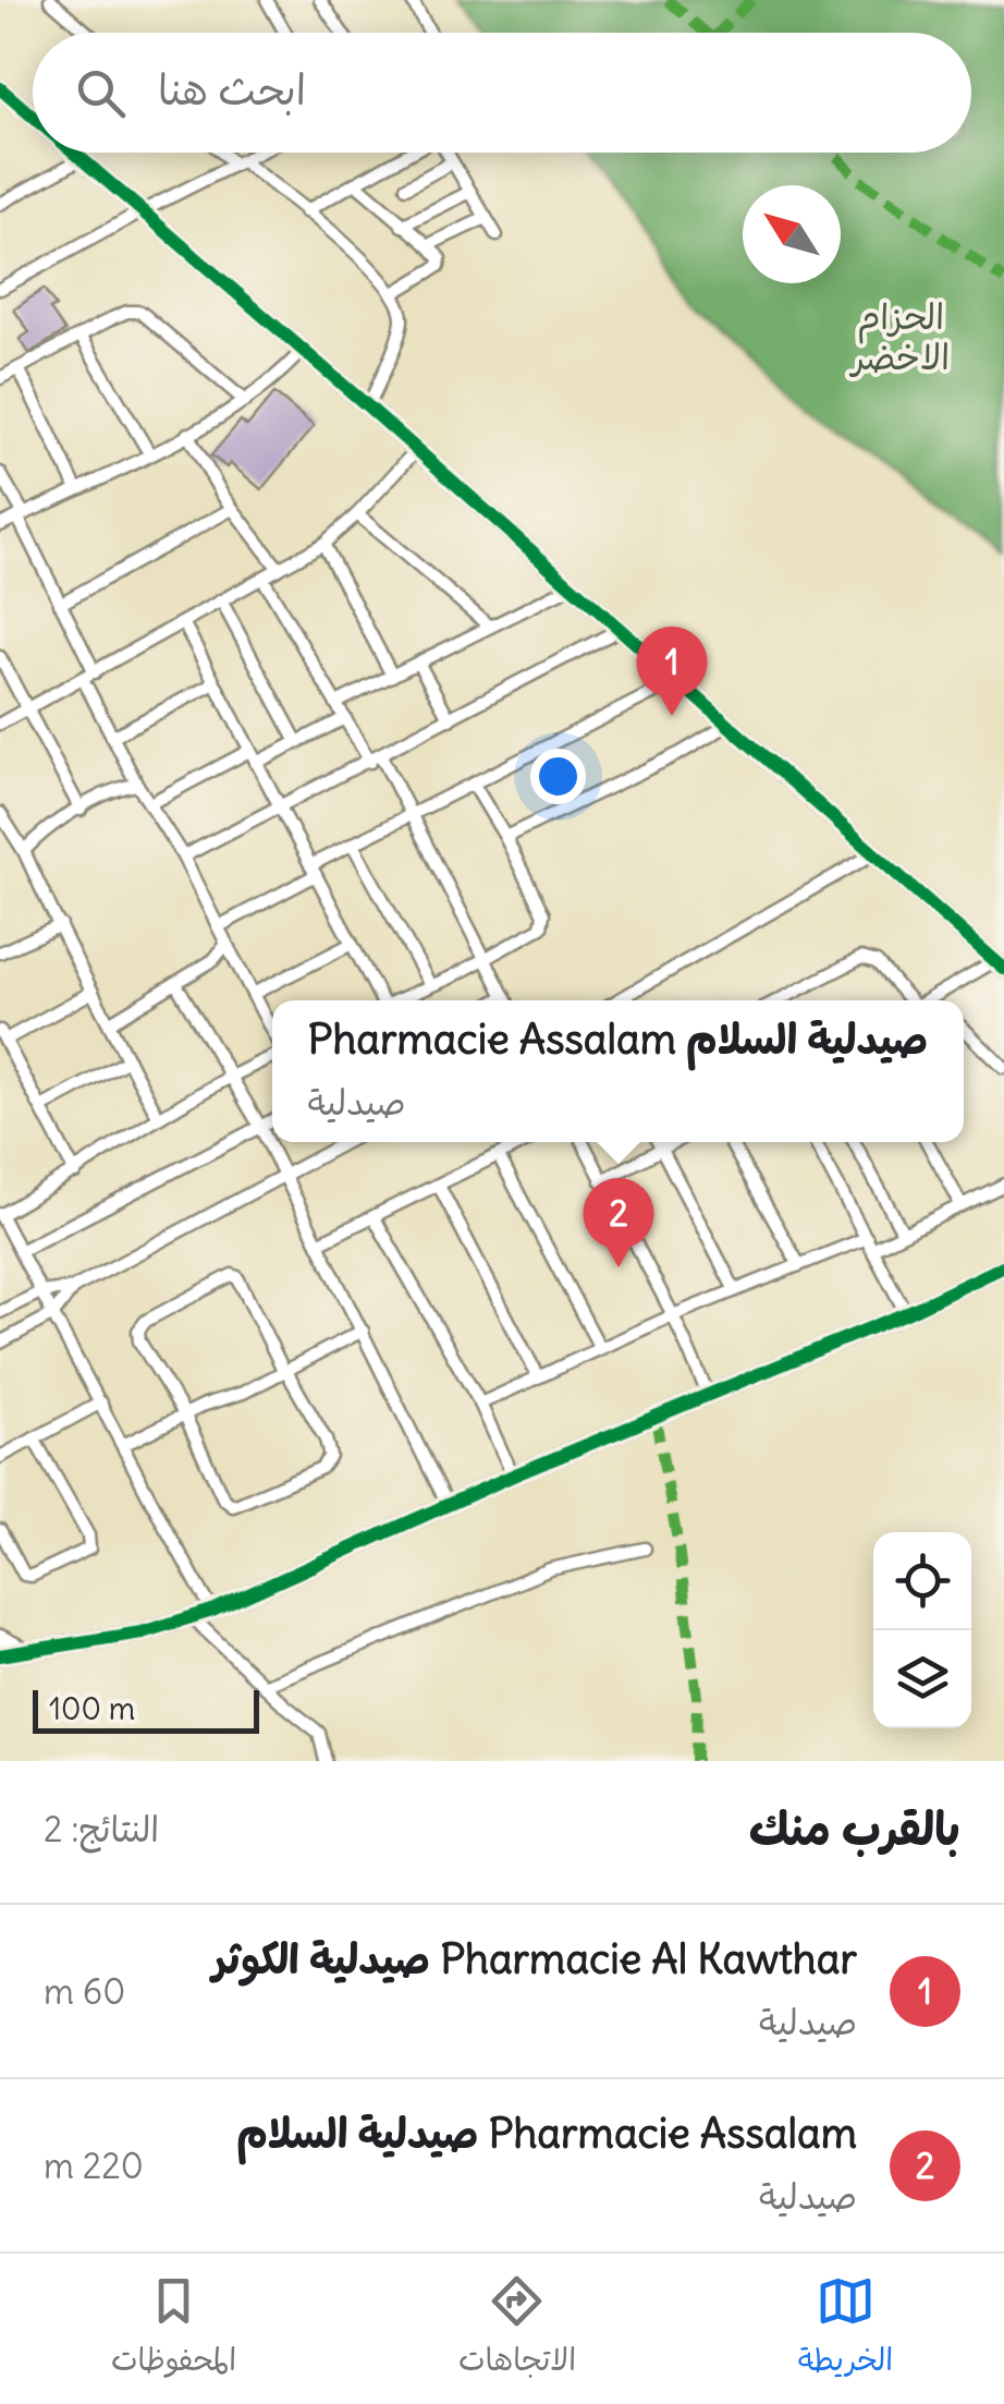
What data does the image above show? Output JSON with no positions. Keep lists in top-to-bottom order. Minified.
{"parks":["الحزام الاخضر"],"scale_bar":"100 m","north":"top left","page":{"search":"ابحث هنا","pins":["1","2"],"popup":["Pharmacie Assalam صيدلية السلام","صيدلية"],"scale":"100 m","heading":["بالقرب منك","النتائج: 2"],"list":[{"mark":"1","name":"Pharmacie Al Kawthar صيدلية الكوثر","note":"صيدلية","value":"60 m"},{"mark":"2","name":"Pharmacie Assalam صيدلية السلام","note":"صيدلية","value":"220 m"}],"nav":["الخريطة","الاتجاهات","المحفوظات"]}}
